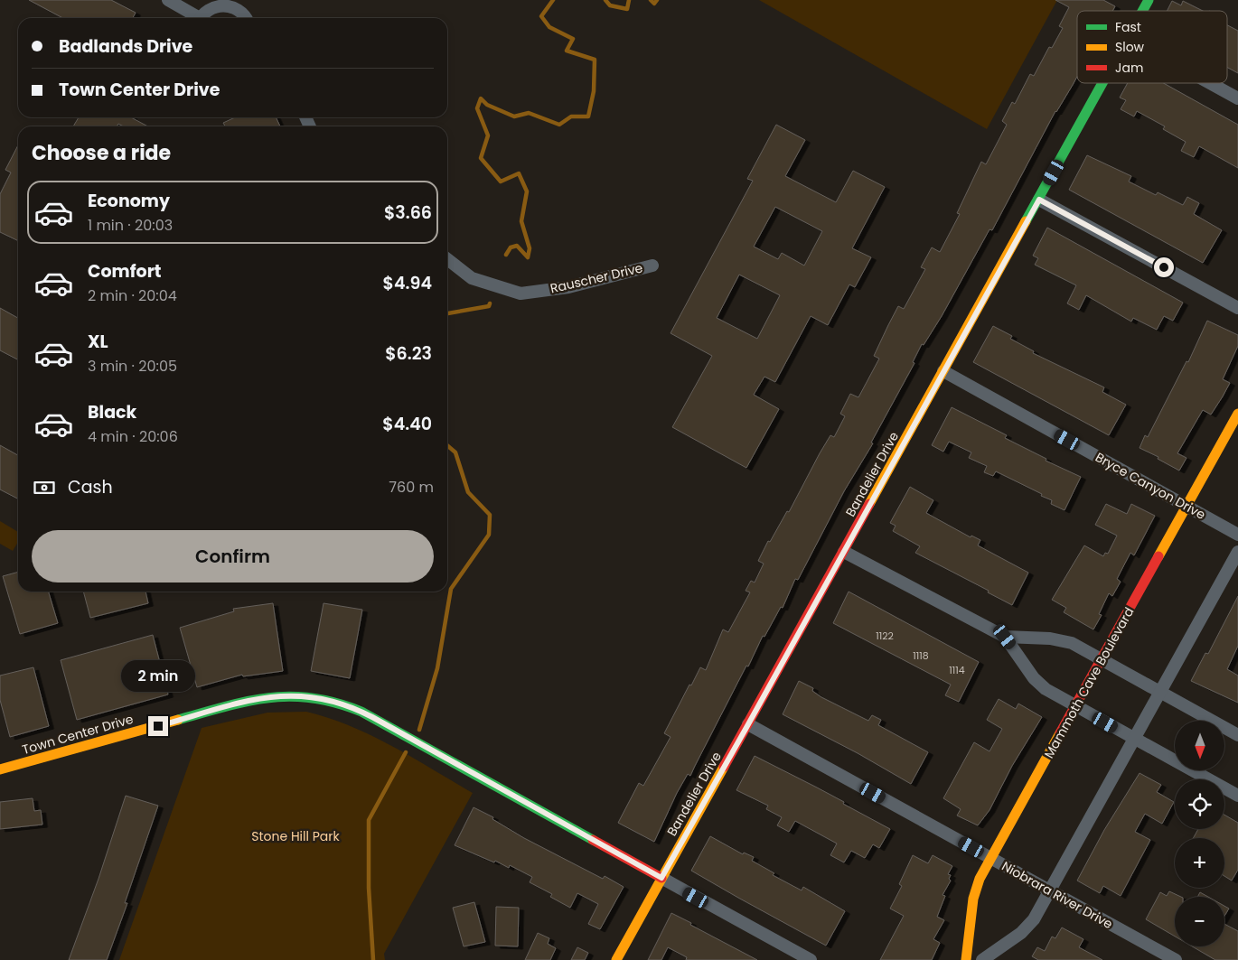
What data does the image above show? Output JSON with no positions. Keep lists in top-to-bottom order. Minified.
{"streets":{"street":["Rauscher Drive","Bandelier Drive","Bryce Canyon Drive","Mammoth Cave Boulevard","Town Center Drive","Niobrara River Drive"]},"crossings":[["Bandelier Drive","Bryce Canyon Drive"],["Bandelier Drive","Town Center Drive"],["Bandelier Drive","Niobrara River Drive"],["Bryce Canyon Drive","Mammoth Cave Boulevard"],["Mammoth Cave Boulevard","Niobrara River Drive"]],"parks":["Stone Hill Park"],"house_numbers":["1122","1118","1114"],"legend":["Fast","Slow","Jam"],"north":"bottom","page":{"banner":["Badlands Drive","Town Center Drive"],"heading":"Choose a ride","list":[{"name":"Economy","note":"1 min · 20:03","value":"$3.66"},{"name":"Comfort","note":"2 min · 20:04","value":"$4.94"},{"name":"XL","note":"3 min · 20:05","value":"$6.23"},{"name":"Black","note":"4 min · 20:06","value":"$4.40"}],"pay":["Cash","760 m"],"buttons":"Confirm","bubble":"2 min","map_buttons":["+","−"]}}
